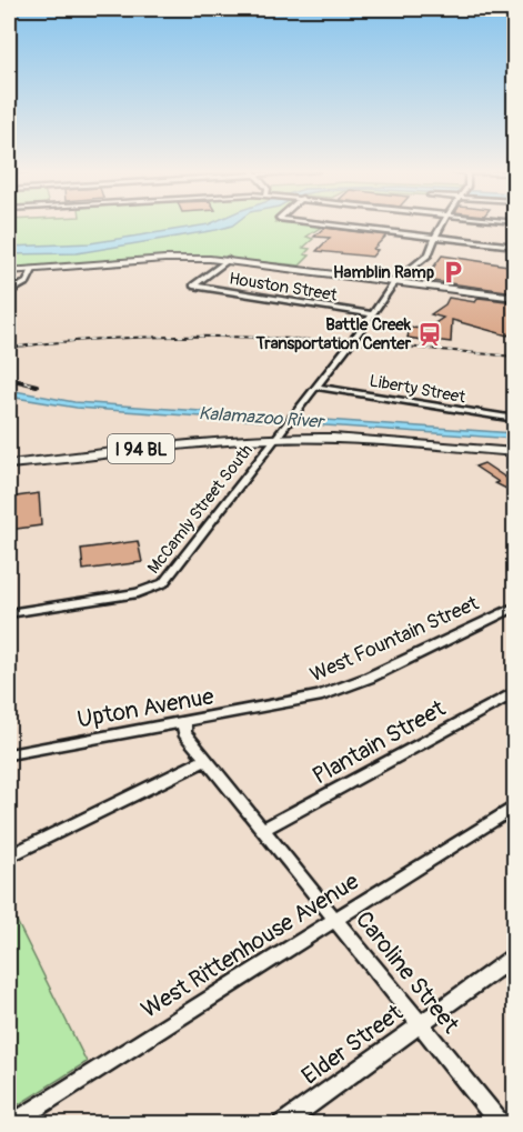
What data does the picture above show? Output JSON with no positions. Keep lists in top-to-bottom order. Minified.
{"streets":{"main road":["I 94 BL"],"street":["Houston Street","Liberty Street","McCamly Street South","West Fountain Street","Upton Avenue","Plantain Street","West Rittenhouse Avenue","Caroline Street","Elder Street"]},"crossings":[["Houston Street","McCamly Street South"],["Liberty Street","McCamly Street South"],["I 94 BL","McCamly Street South"],["West Fountain Street","Upton Avenue"],["Upton Avenue","Caroline Street"],["Plantain Street","Caroline Street"],["West Rittenhouse Avenue","Caroline Street"],["Caroline Street","Elder Street"]],"water":["Kalamazoo River"],"places":{"parking":["Hamblin Ramp"],"station":["Battle Creek Transportation Center"]}}
